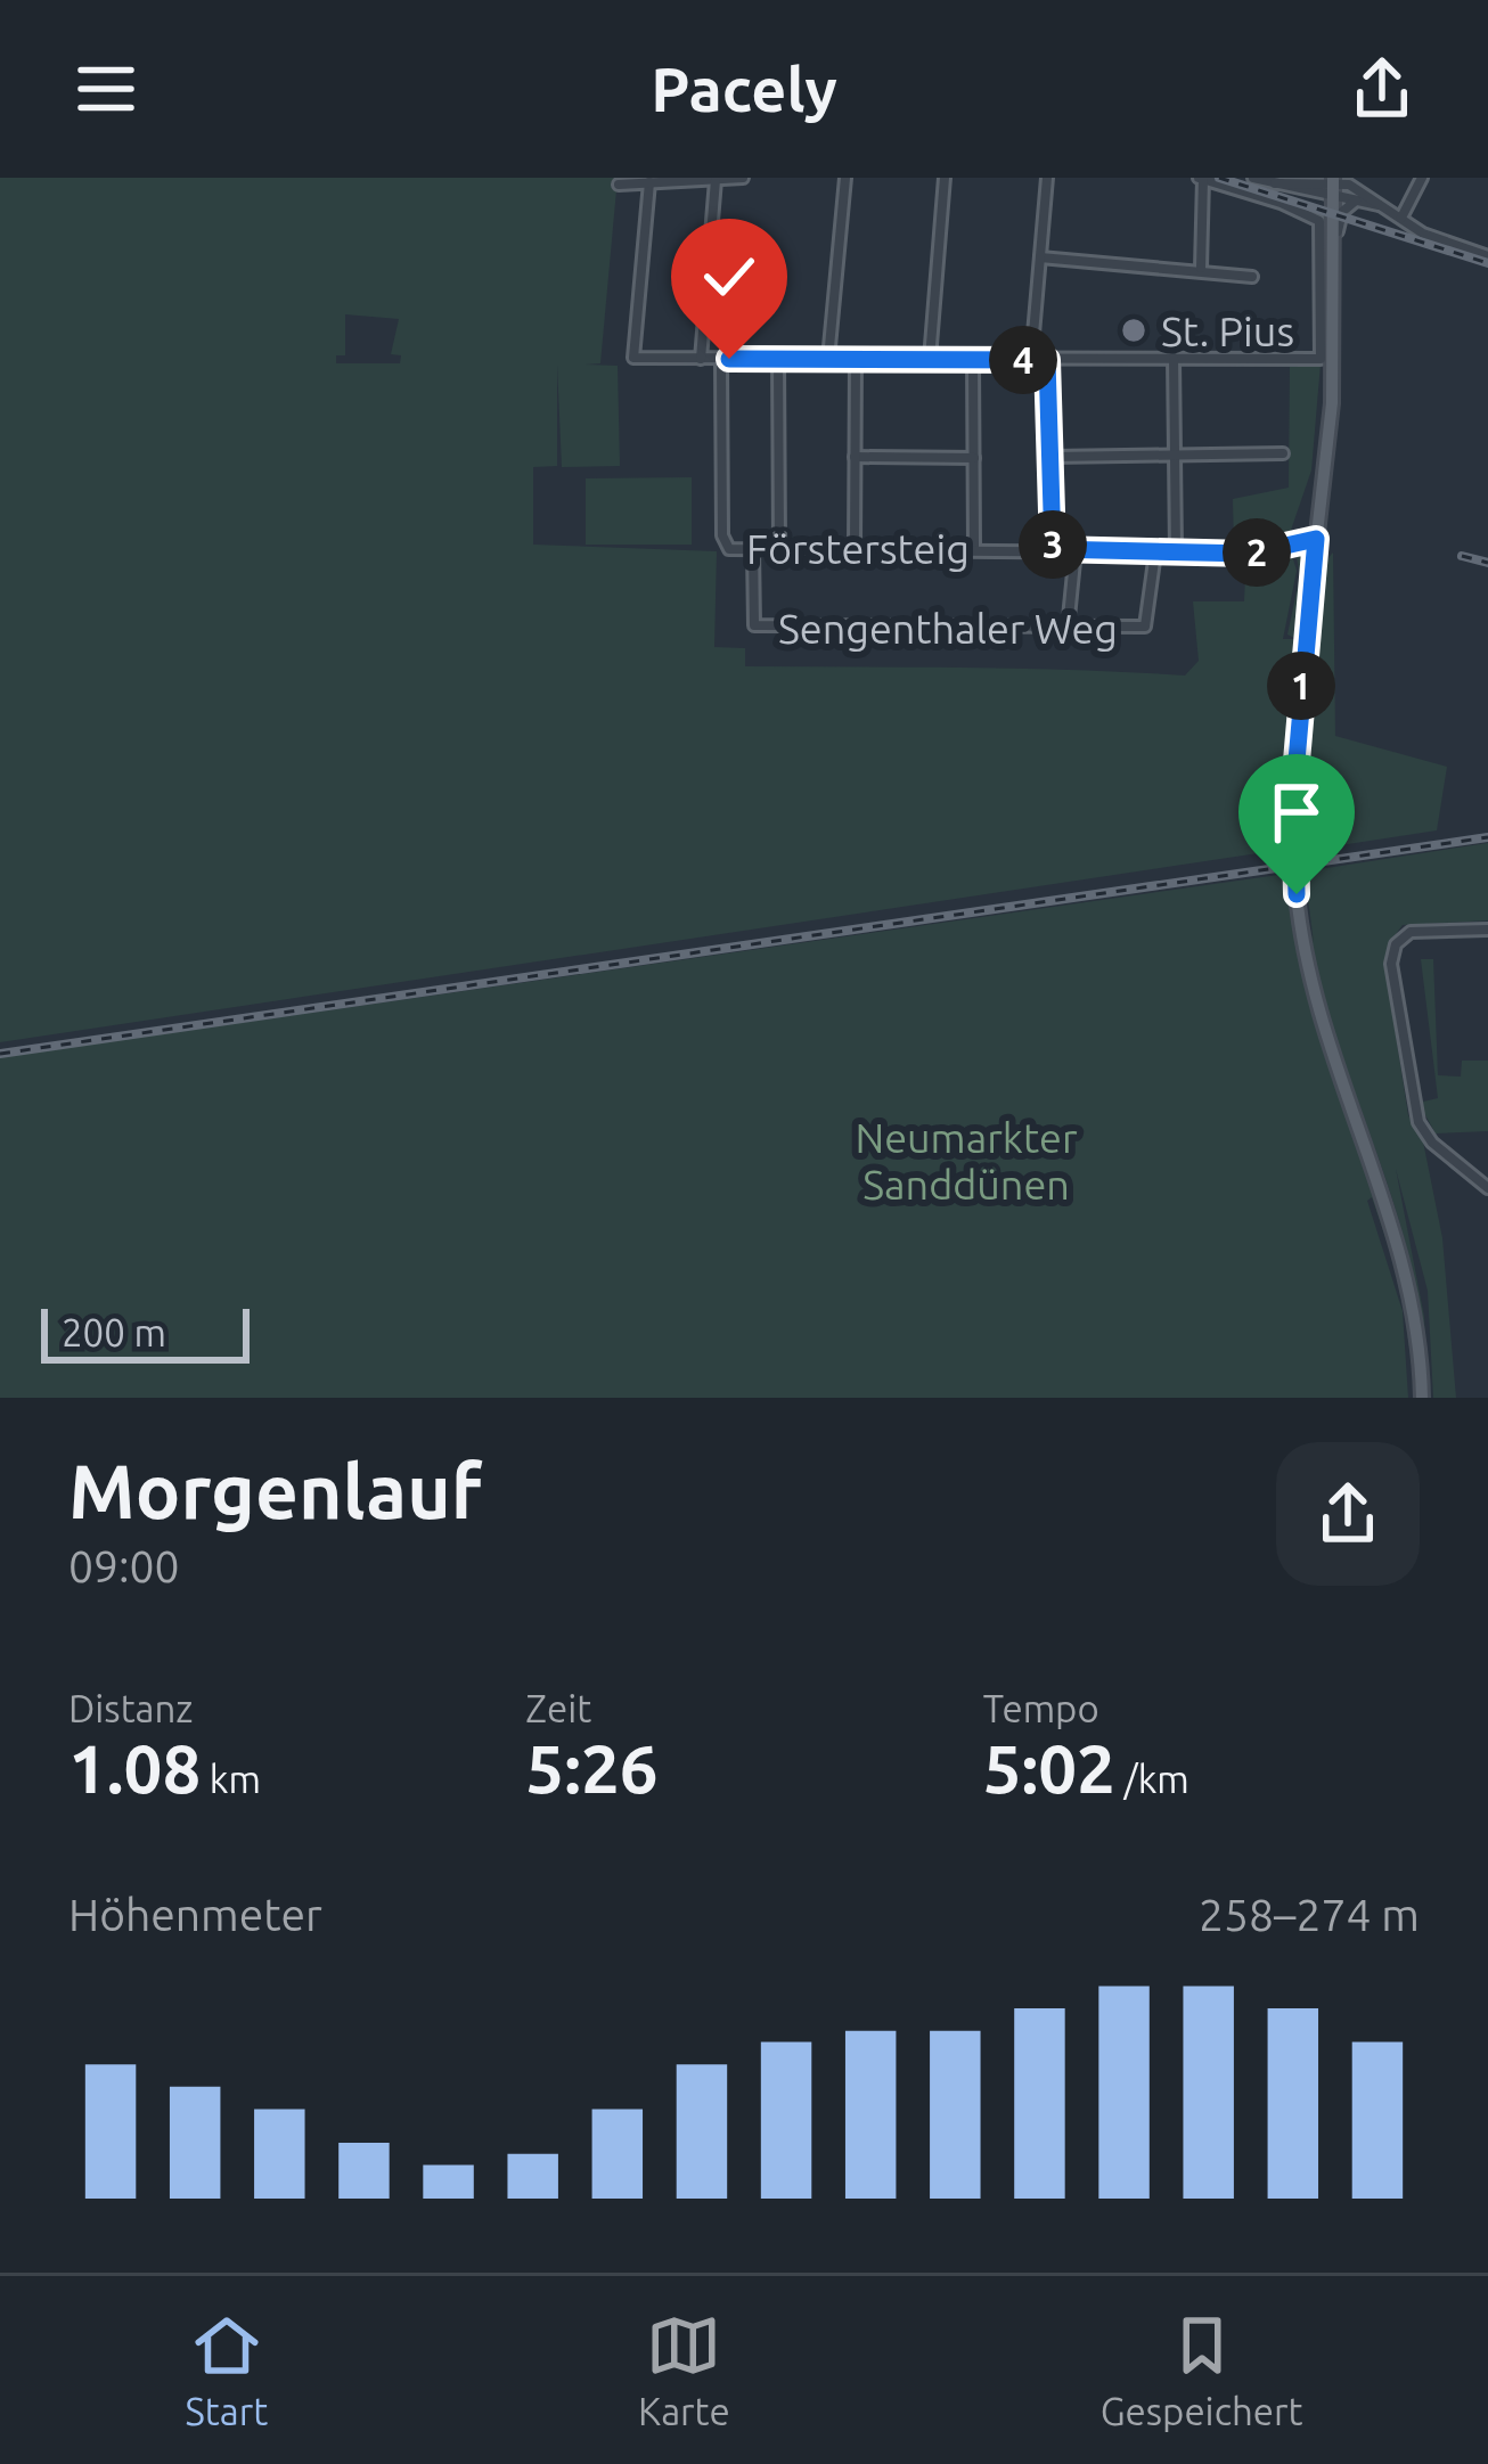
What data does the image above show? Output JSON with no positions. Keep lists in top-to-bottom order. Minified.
{"streets":{"street":["Förstersteig","Sengenthaler Weg"]},"crossings":[["Förstersteig","Sengenthaler Weg"]],"parks":["Neumarkter Sanddünen"],"places":["St. Pius"],"scale_bar":"200 m","page":{"header":"Pacely","pins":["4","3","2","1"],"scale":"200 m","heading":["Morgenlauf","09:00"],"stats":[["Distanz","1.08 km"],["Zeit","5:26"],["Tempo","5:02 /km"]],"chart":["Höhenmeter","258–274 m"],"tabs":["Start","Karte","Gespeichert"]}}
